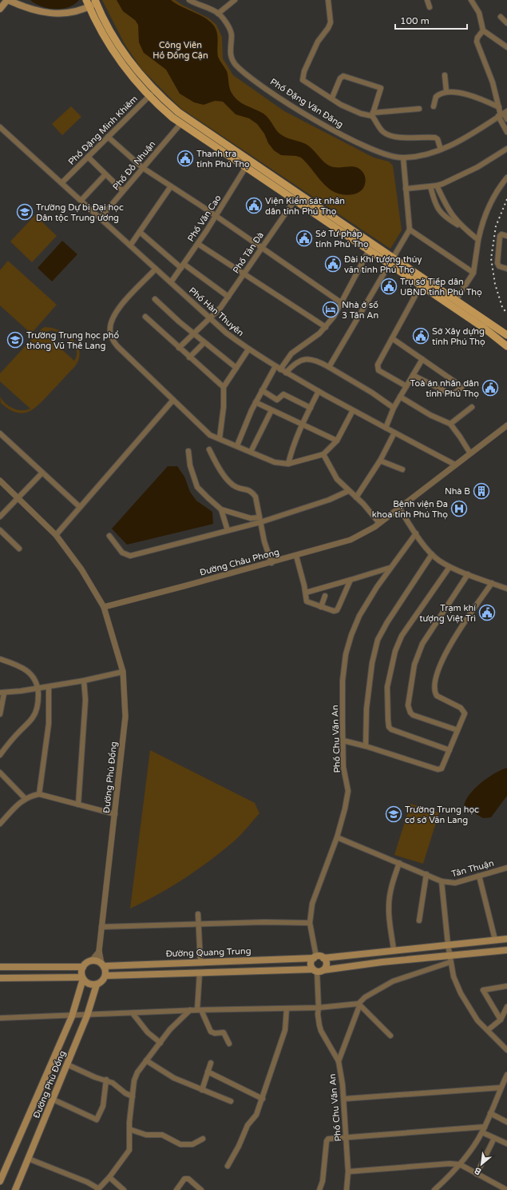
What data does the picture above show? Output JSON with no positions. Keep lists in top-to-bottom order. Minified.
{"streets":{"main road":["Đường Phù Đổng","Đường Quang Trung"],"street":["Phố Đặng Văn Đăng","Phố Đặng Minh Khiêm","Phố Đỗ Nhuận","Phố Văn Cao","Phố Tản Đà","Phố Hàn Thuyên","Đường Châu Phong","Phố Chu Văn An","Tân Thuận"]},"crossings":[["Phố Đặng Minh Khiêm","Phố Hàn Thuyên"],["Phố Đỗ Nhuận","Phố Hàn Thuyên"],["Phố Văn Cao","Phố Hàn Thuyên"],["Phố Tản Đà","Phố Hàn Thuyên"],["Phố Hàn Thuyên","Đường Châu Phong"],["Đường Châu Phong","Đường Phù Đổng"],["Phố Chu Văn An","Đường Quang Trung"],["Đường Phù Đổng","Đường Quang Trung"]],"parks":["Công Viên Hồ Đồng Cận"],"places":{"public building":["Thanh tra tỉnh Phú Thọ","Viện Kiểm sát nhân dân tỉnh Phú Thọ","Sở Tư pháp tỉnh Phú Thọ","Đài Khí tượng thủy văn tỉnh Phú Thọ","Trụ sở Tiếp dân UBND tỉnh Phú Thọ","Sở Xây dựng tỉnh Phú Thọ","Toà án nhân dân tỉnh Phú Thọ","Trạm khí tượng Việt Trì"],"school or university":["Trường Dự bị Đại học Dân tộc Trung ương","Trường Trung học phổ thông Vũ Thê Lang","Trường Trung học cơ sở Văn Lang"],"hotel":["Nhà ở số 3 Tân An"],"building":["Nhà B"],"hospital":["Bệnh viện Đa khoa tỉnh Phú Thọ"]},"scale_bar":"100 m","north":"bottom left"}
